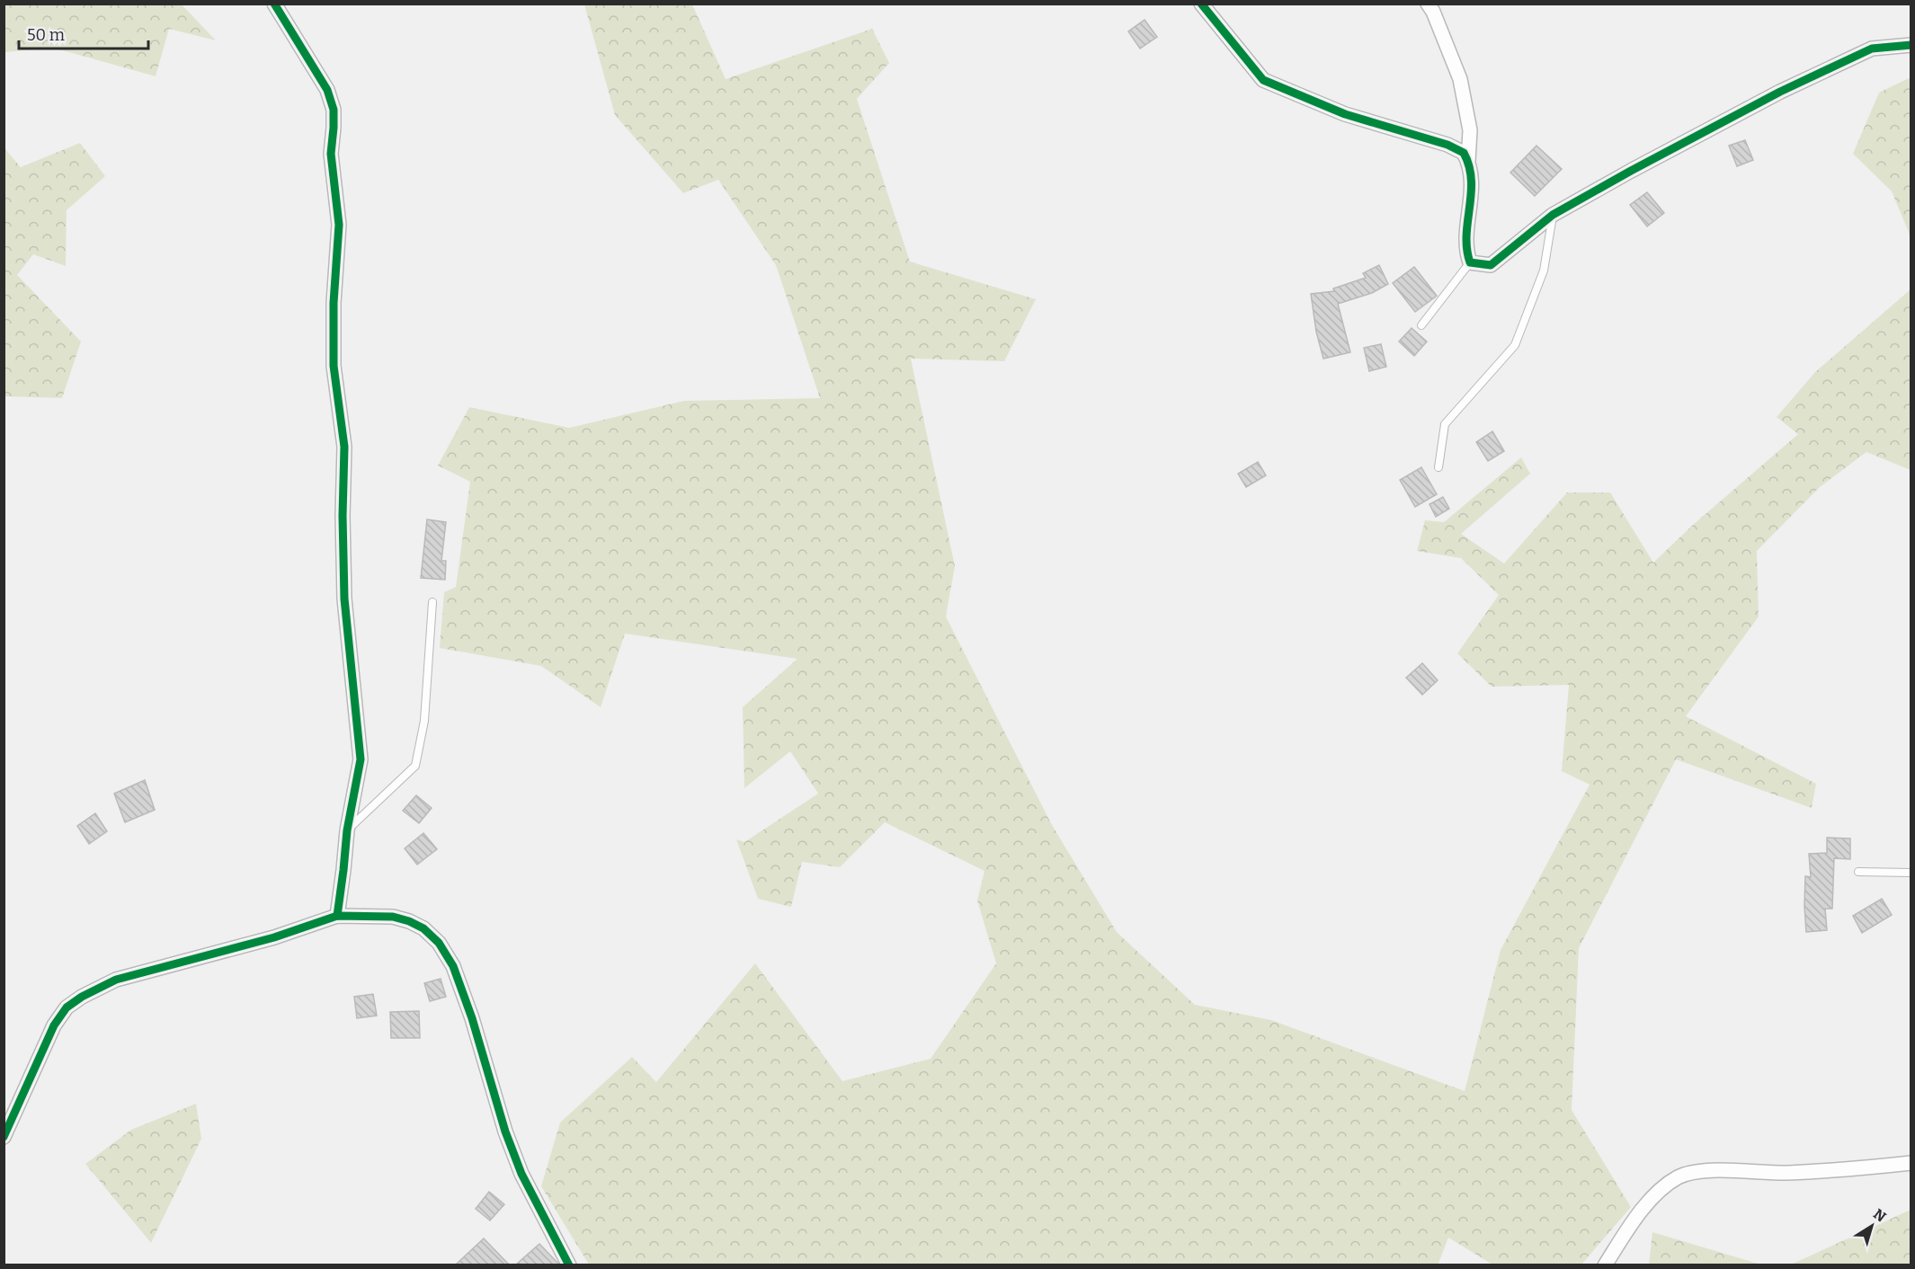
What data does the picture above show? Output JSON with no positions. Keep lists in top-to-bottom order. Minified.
{"scale_bar":"50 m","north":"top right"}
